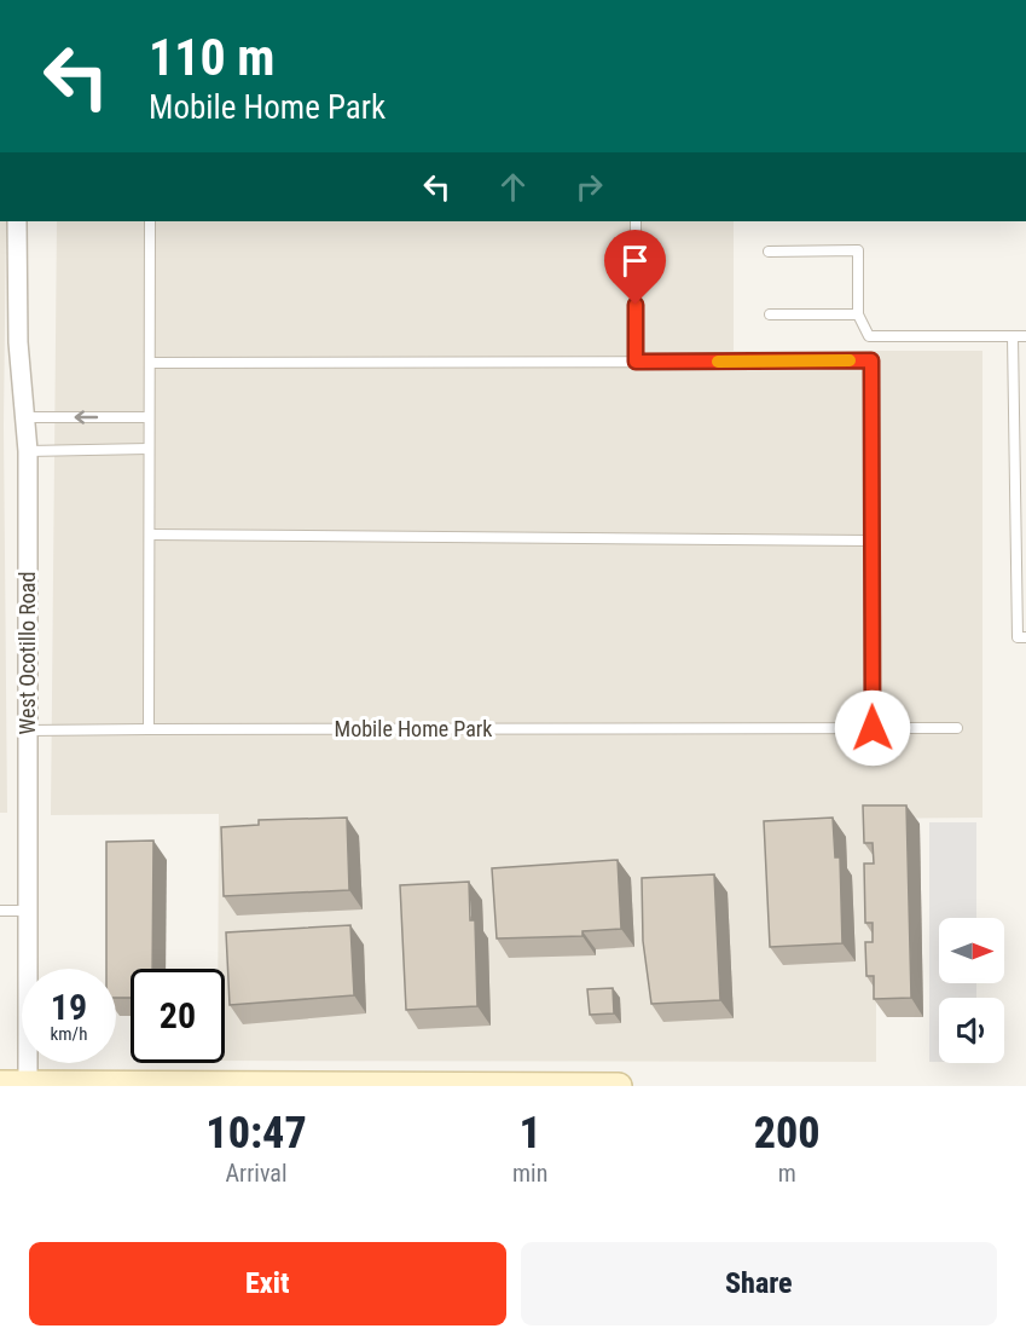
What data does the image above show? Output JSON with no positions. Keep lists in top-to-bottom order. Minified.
{"streets":{"street":["West Ocotillo Road"],"lane":["Mobile Home Park"]},"crossings":[["West Ocotillo Road","Mobile Home Park"]],"north":"right","page":{"turn":["110 m","Mobile Home Park"],"speed":"19 km/h","limit":"20","eta":["10:47","Arrival","1","min","200","m"],"buttons":["Exit","Share"]}}
